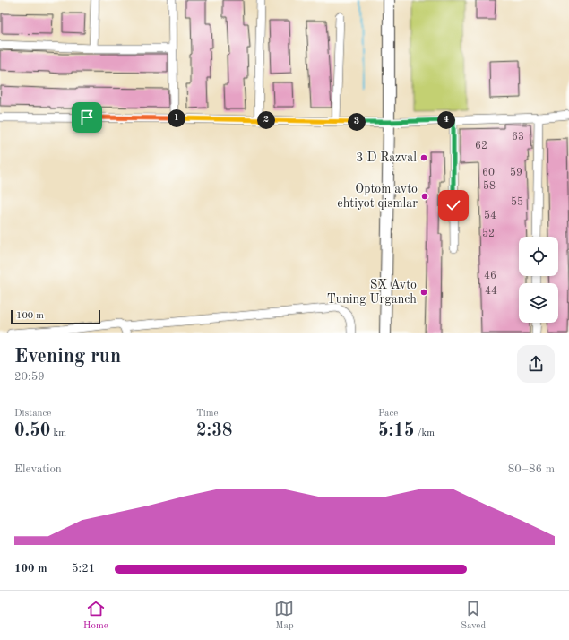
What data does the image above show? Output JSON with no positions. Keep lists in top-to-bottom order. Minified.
{"places":["3 D Razval","Optom avto ehtiyot qismlar","SX Avto Tuning Urganch"],"house_numbers":["63","62","60","59","58","55","54","52","46","44"],"scale_bar":"100 m","page":{"pins":["1","2","4","3"],"scale":"100 m","heading":["Evening run","20:59"],"stats":[["Distance","0.50 km"],["Time","2:38"],["Pace","5:15 /km"]],"chart":["Elevation","80–86 m"],"list":[{"name":"100 m","note":"5:21"}],"tabs":["Home","Map","Saved"]}}
